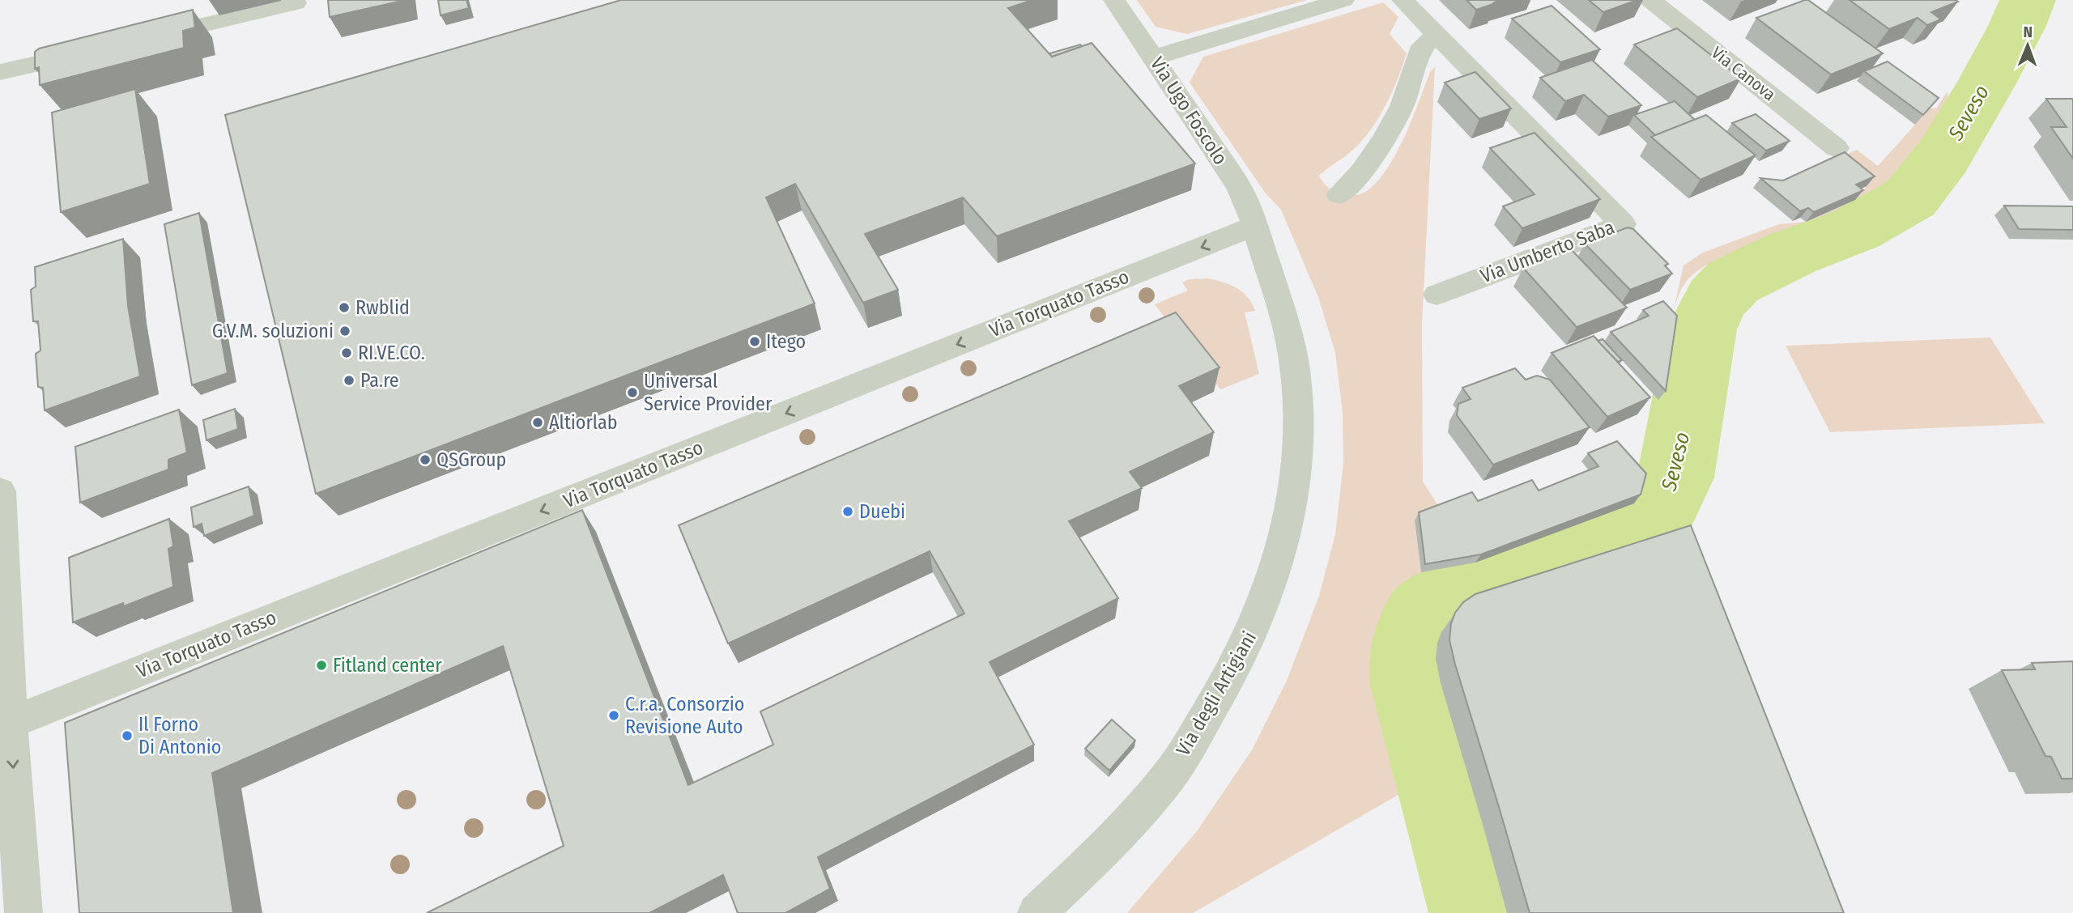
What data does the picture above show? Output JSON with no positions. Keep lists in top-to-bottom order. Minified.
{"streets":{"street":["Via Canova","Via Ugo Foscolo","Via Umberto Saba","Via Torquato Tasso","Via degli Artigiani"]},"crossings":[["Via Ugo Foscolo","Via Torquato Tasso"],["Via Ugo Foscolo","Via degli Artigiani"],["Via Torquato Tasso","Via degli Artigiani"]],"one_way":["Via Torquato Tasso"],"water":["Seveso"],"places":["Rwblid","G.V.M. soluzioni","Itego","RI.VE.CO.","Pa.re","Universal Service Provider","Altiorlab","QSGroup","Duebi","Fitland center","C.r.a. Consorzio Revisione Auto","Il Forno Di Antonio"],"north":"top"}
